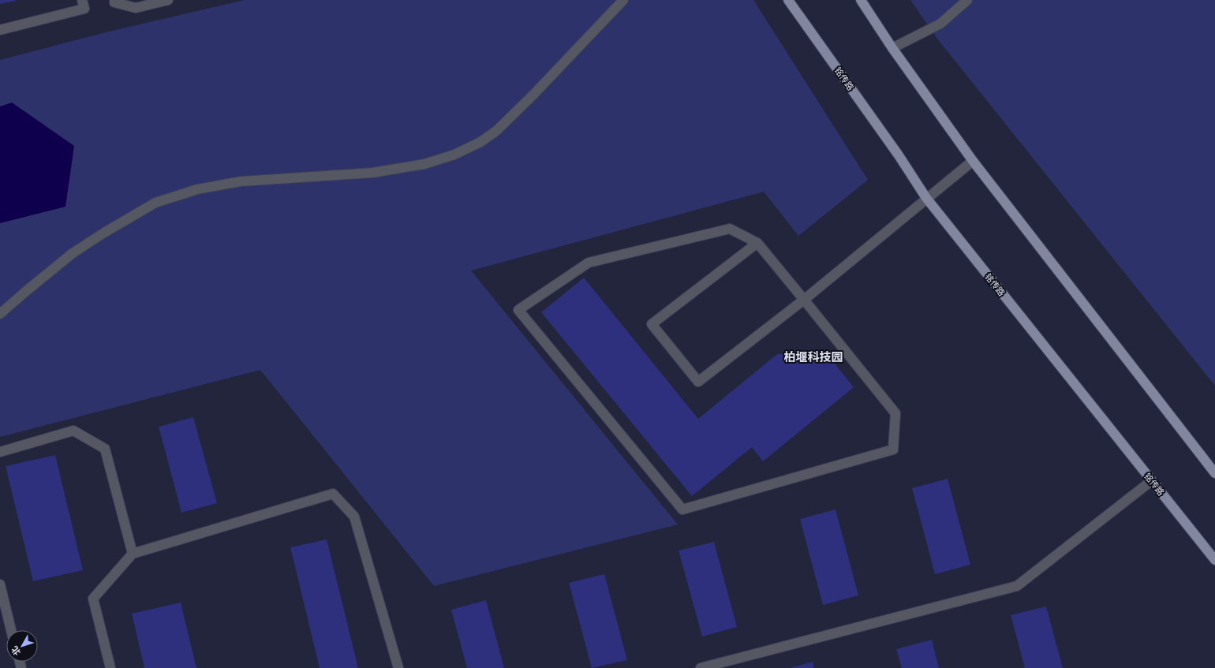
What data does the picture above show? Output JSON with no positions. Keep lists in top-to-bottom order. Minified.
{"streets":{"main road":["铭传路"]},"districts":["柏堰科技园"],"north":"bottom left"}
